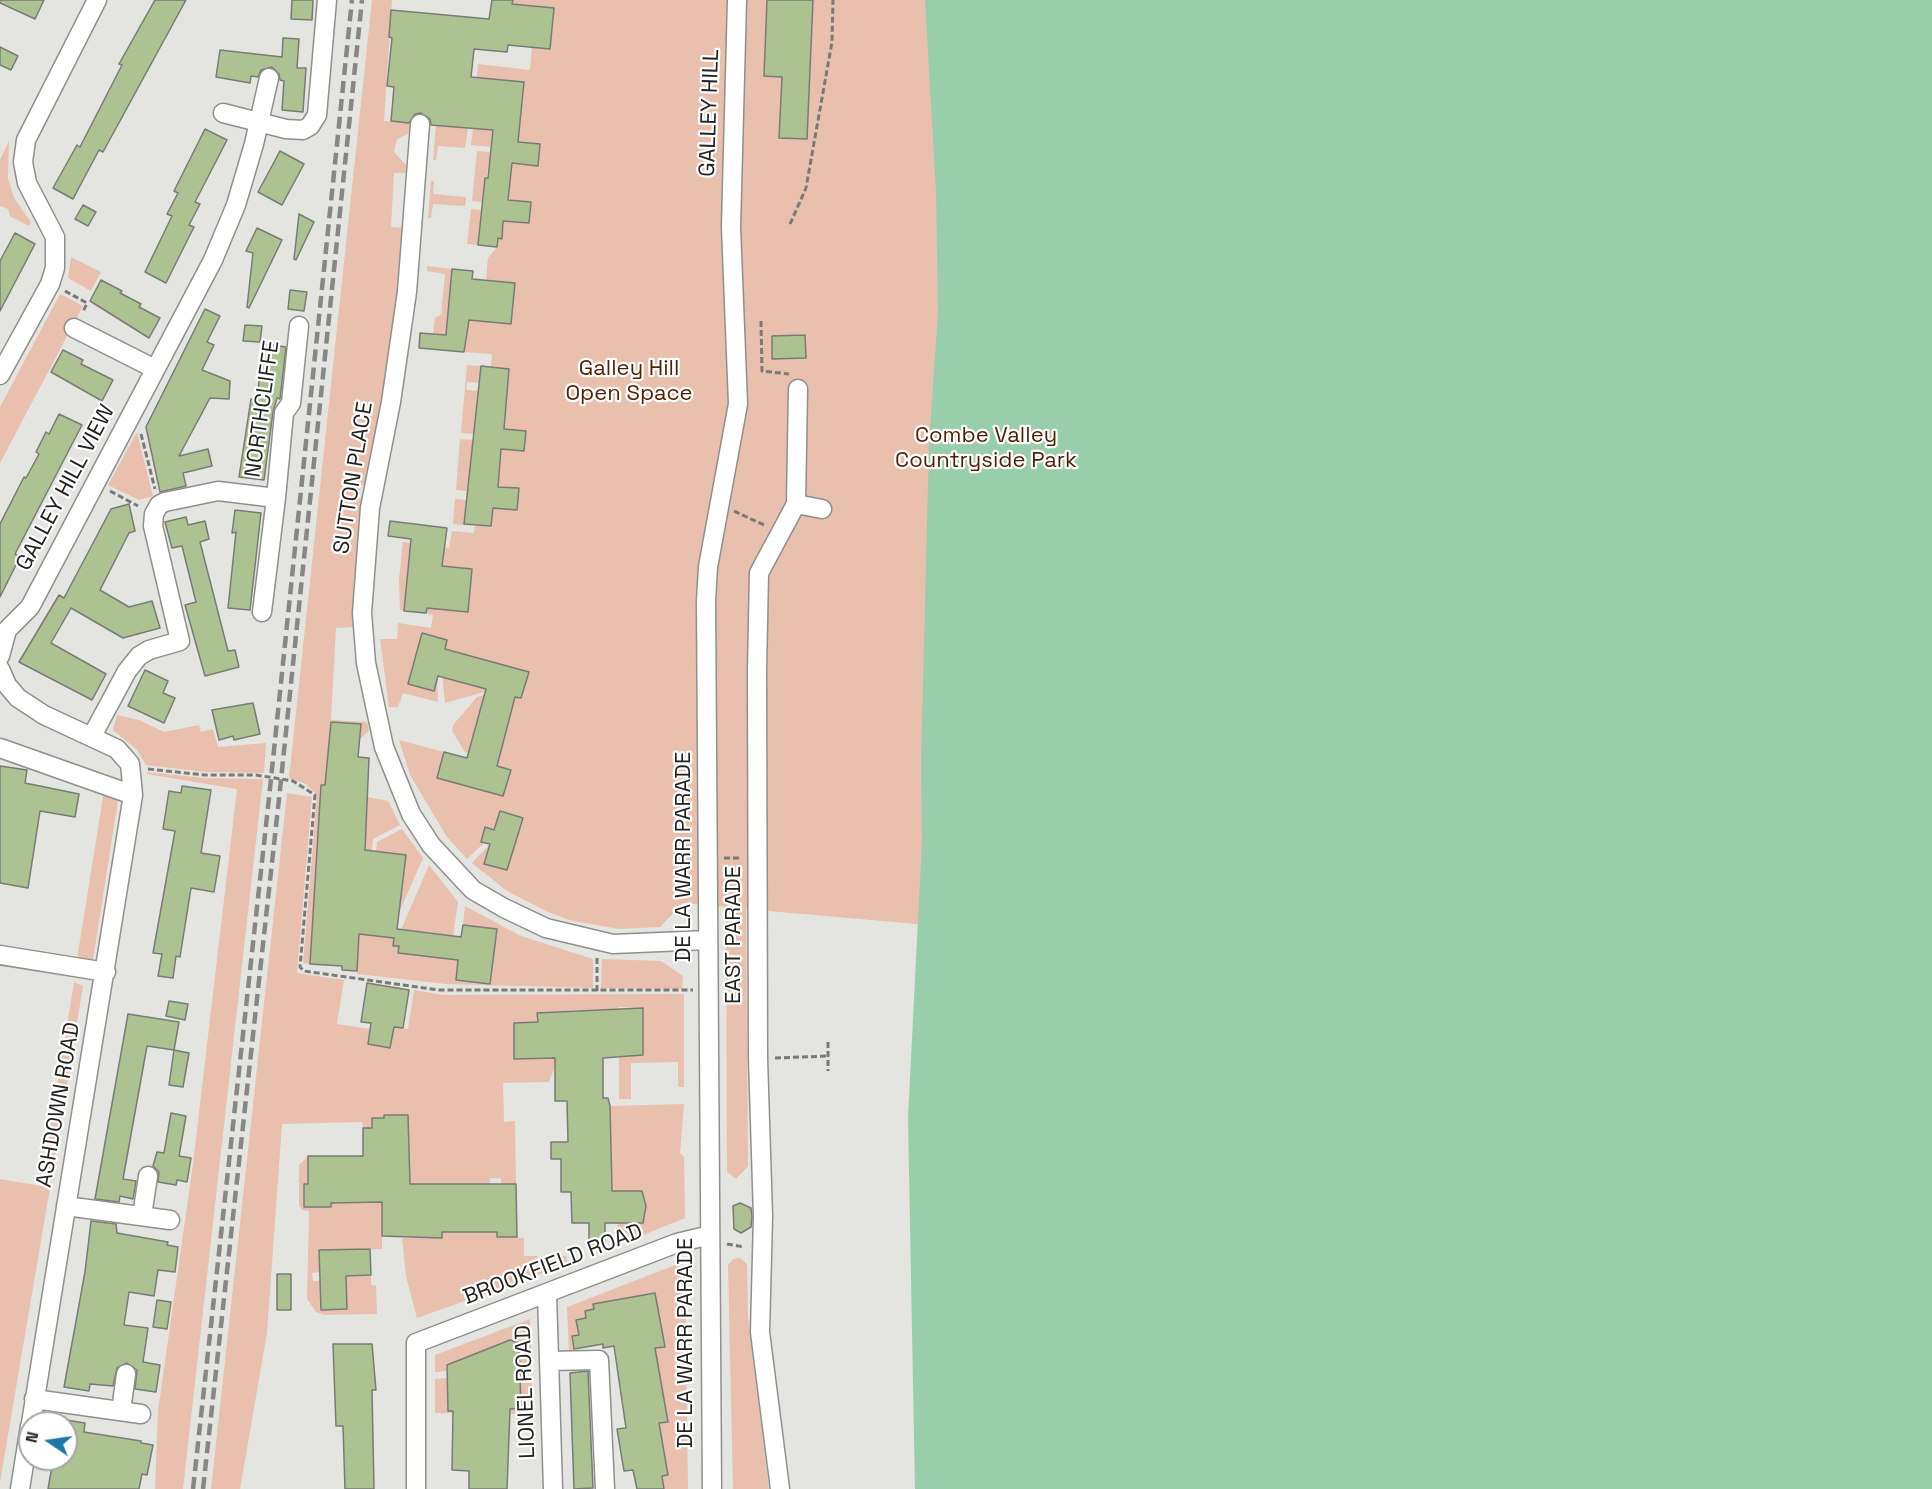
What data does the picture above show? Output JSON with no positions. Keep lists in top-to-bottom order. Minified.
{"streets":{"street":["GALLEY HILL","NORTHCLIFFE","SUTTON PLACE","GALLEY HILL VIEW","DE LA WARR PARADE","EAST PARADE","ASHDOWN ROAD","BROOKFIELD ROAD","LIONEL ROAD"]},"crossings":[["GALLEY HILL","DE LA WARR PARADE"],["SUTTON PLACE","DE LA WARR PARADE"],["DE LA WARR PARADE","BROOKFIELD ROAD"],["BROOKFIELD ROAD","LIONEL ROAD"]],"parks":["Galley Hill Open Space","Combe Valley Countryside Park"],"north":"left"}
